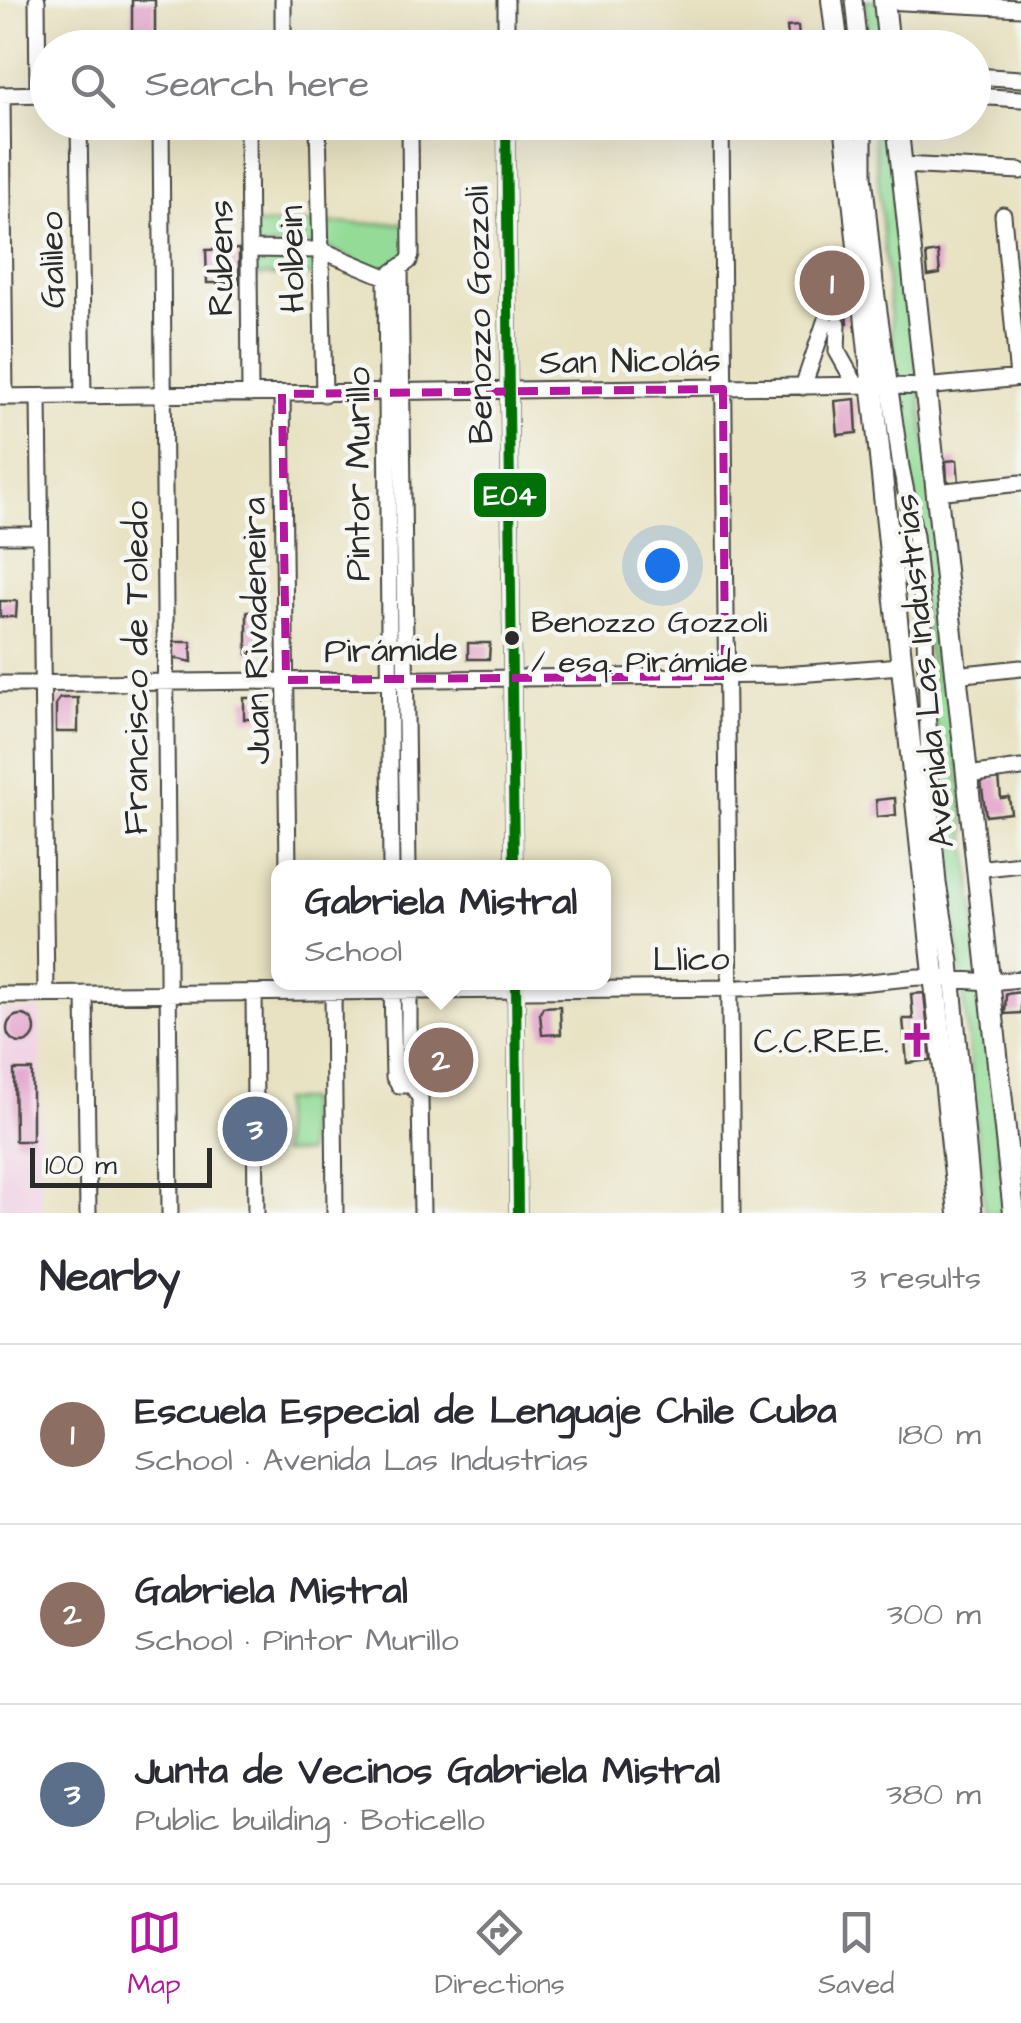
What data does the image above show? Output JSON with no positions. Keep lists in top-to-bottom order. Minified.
{"streets":{"main road":["Avenida Las Industrias"],"street":["Rubens","Holbein","Galileo","Benozzo Gozzoli","San Nicolás","Pintor Murillo","Juan Rivadeneira","Pirámide","Francisco de Toledo","Llico"]},"crossings":[["Rubens","San Nicolás"],["Holbein","San Nicolás"],["Galileo","San Nicolás"],["Benozzo Gozzoli","San Nicolás"],["Benozzo Gozzoli","Pirámide"],["San Nicolás","Pintor Murillo"],["San Nicolás","Juan Rivadeneira"],["San Nicolás","Francisco de Toledo"],["San Nicolás","Avenida Las Industrias"],["Pintor Murillo","Pirámide"],["Juan Rivadeneira","Pirámide"],["Pirámide","Francisco de Toledo"],["Pirámide","Avenida Las Industrias"],["Francisco de Toledo","Llico"],["Avenida Las Industrias","Llico"]],"places":{"other":["Benozzo Gozzoli / esq. Pirámide"],"church":["C.C.RE.E."]},"lines":["transit line E04"],"scale_bar":"100 m","page":{"search":"Search here","pins":["1","2","3"],"popup":["Gabriela Mistral","School"],"scale":"100 m","heading":["Nearby","3 results"],"list":[{"mark":"1","name":"Escuela Especial de Lenguaje Chile Cuba","note":"School · Avenida Las Industrias","value":"180 m"},{"mark":"2","name":"Gabriela Mistral","note":"School · Pintor Murillo","value":"300 m"},{"mark":"3","name":"Junta de Vecinos Gabriela Mistral","note":"Public building · Boticello","value":"380 m"}],"nav":["Map","Directions","Saved"]}}
